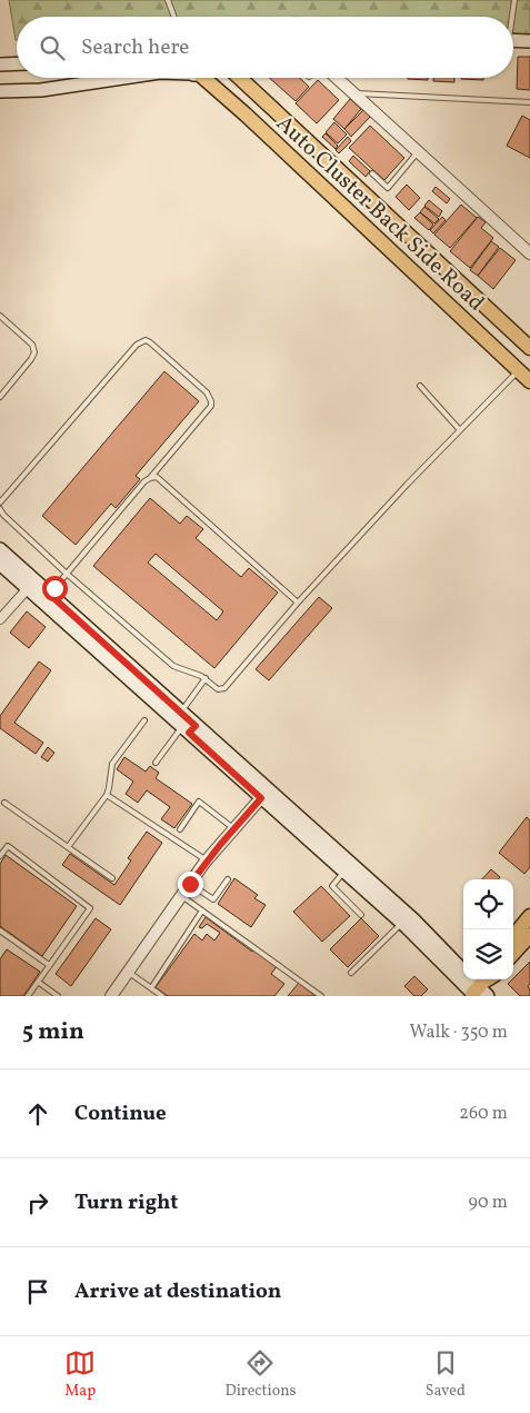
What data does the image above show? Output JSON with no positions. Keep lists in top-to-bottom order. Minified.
{"streets":{"main road":["Auto Cluster Back Side Road"]},"page":{"search":"Search here","heading":["5 min","Walk · 350 m"],"list":[["Continue","260 m"],["Turn right","90 m"],"Arrive at destination"],"nav":["Map","Directions","Saved"]}}
